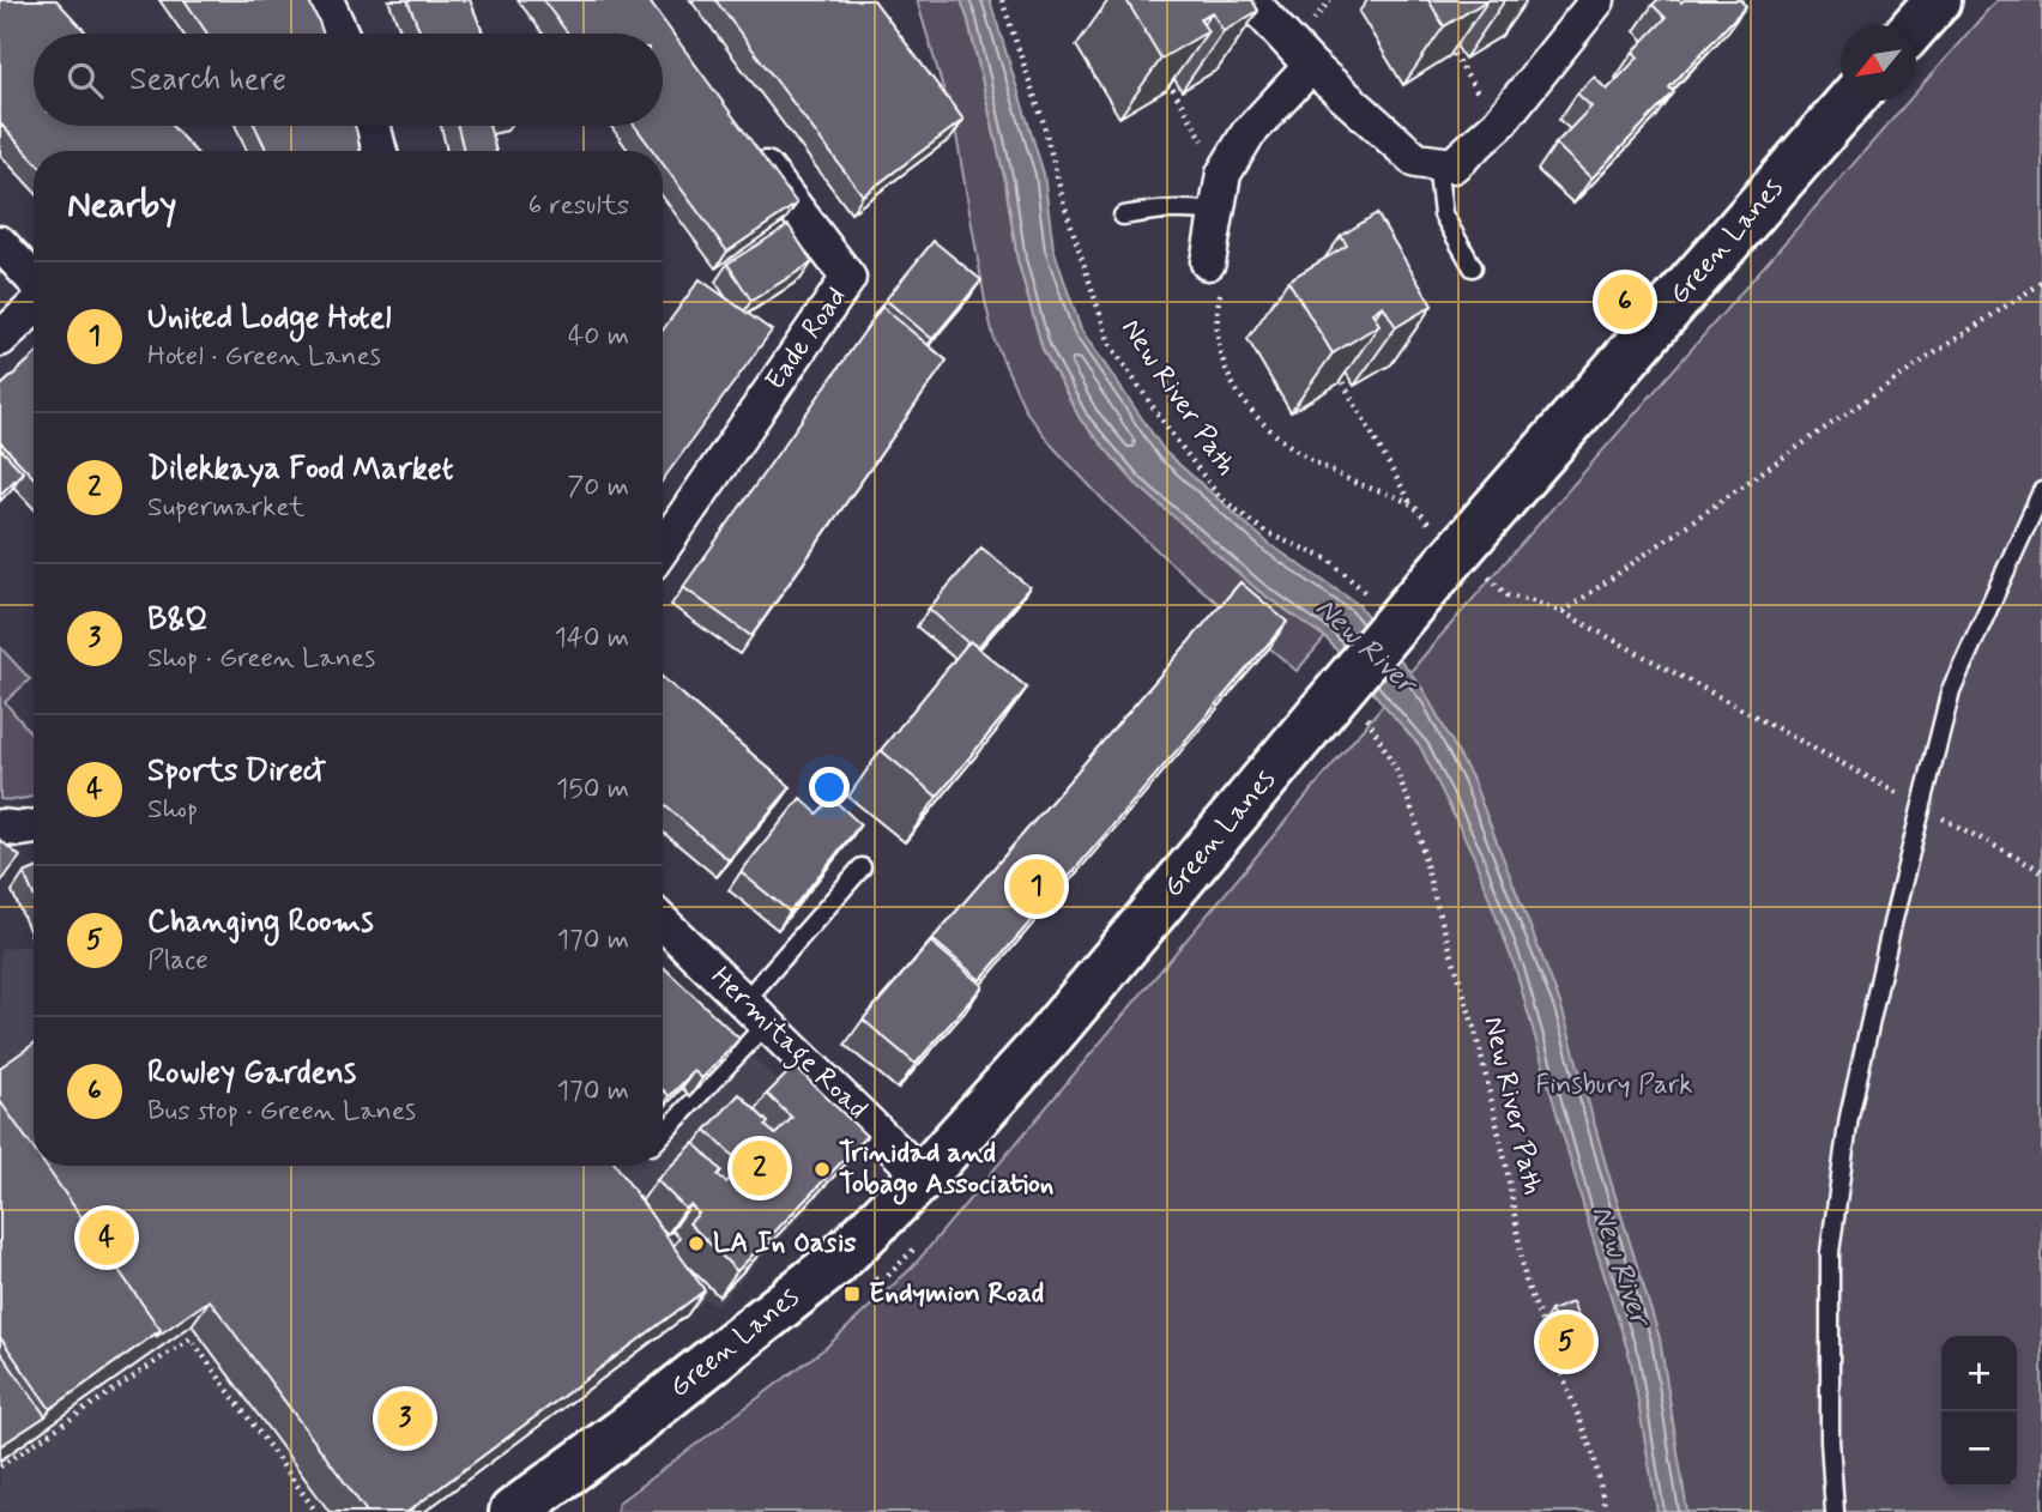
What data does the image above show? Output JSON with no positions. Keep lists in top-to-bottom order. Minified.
{"streets":{"main road":["Green Lanes"],"street":["Eade Road","Hermitage Road"],"path":["New River Path"]},"crossings":[["Green Lanes","New River Path"],["Green Lanes","Hermitage Road"]],"water":["New River"],"parks":["Finsbury Park"],"places":{"other":["Trinidad and Tobago Association","LA In Oasis"],"transit":["Endymion Road"]},"north":"bottom left","page":{"search":"Search here","heading":["Nearby","6 results"],"list":[{"mark":"1","name":"United Lodge Hotel","note":"Hotel · Green Lanes","value":"40 m"},{"mark":"2","name":"Dilekkaya Food Market","note":"Supermarket","value":"70 m"},{"mark":"3","name":"B&Q","note":"Shop · Green Lanes","value":"140 m"},{"mark":"4","name":"Sports Direct","note":"Shop","value":"150 m"},{"mark":"5","name":"Changing Rooms","note":"Place","value":"170 m"},{"mark":"6","name":"Rowley Gardens","note":"Bus stop · Green Lanes","value":"170 m"}],"pins":["6","1","2","4","5","3"],"map_buttons":["+","−"]}}
